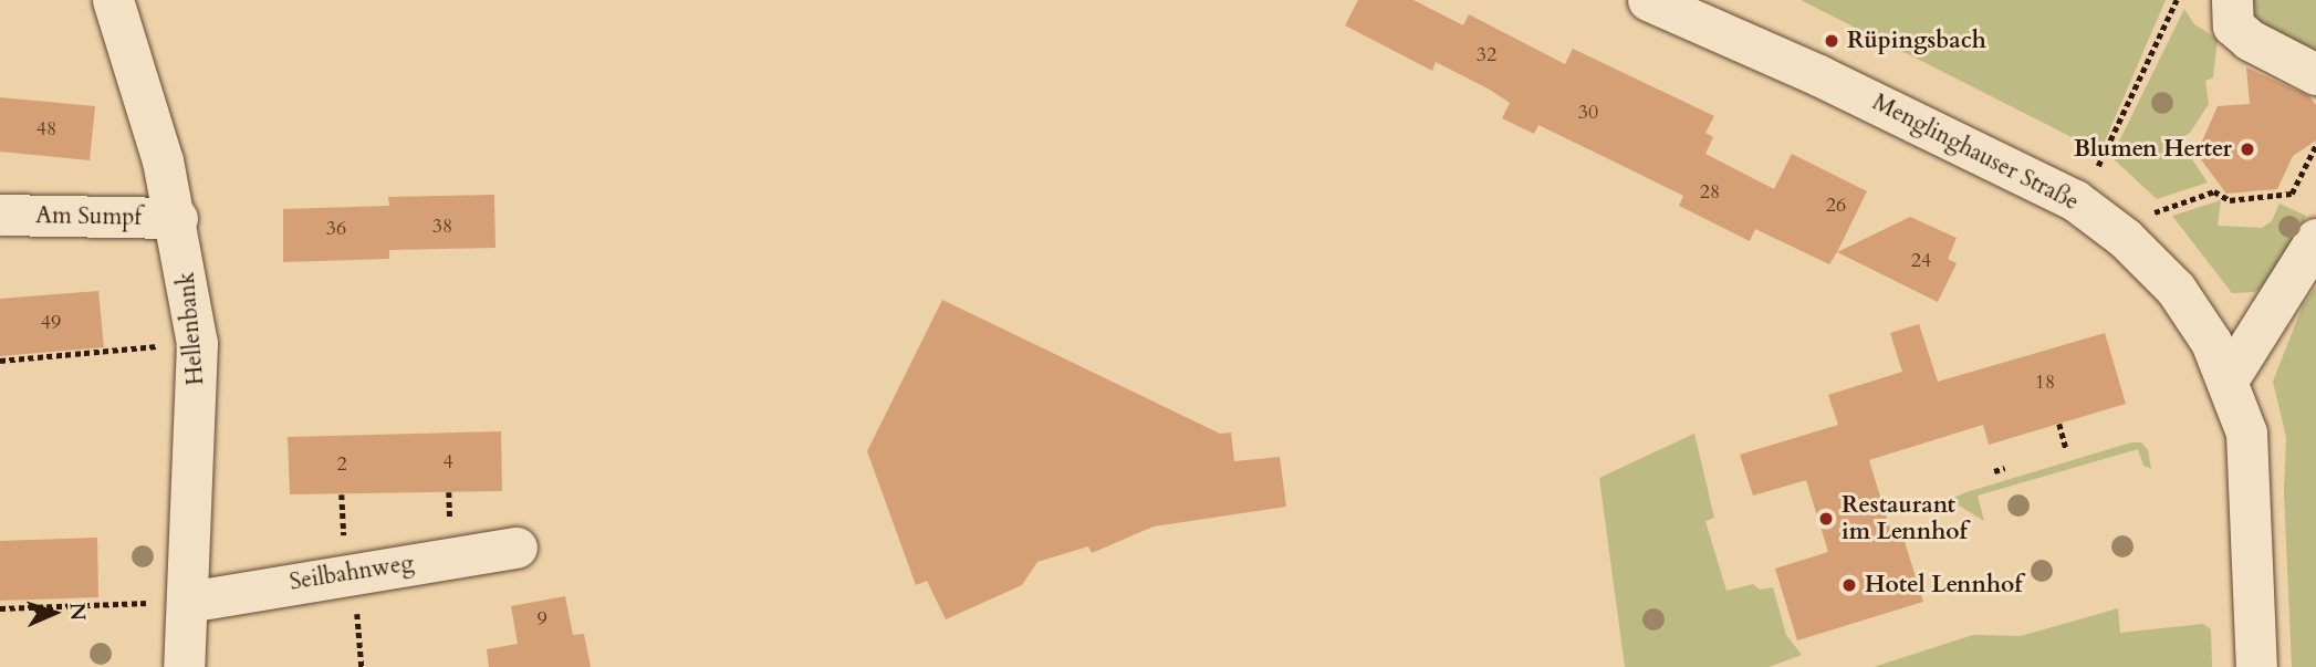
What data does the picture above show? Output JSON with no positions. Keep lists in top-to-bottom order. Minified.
{"streets":{"street":["Menglinghauser Straße","Am Sumpf","Hellenbank","Seilbahnweg"]},"crossings":[["Am Sumpf","Hellenbank"],["Hellenbank","Seilbahnweg"]],"places":["Rüpingsbach","Blumen Herter","Restaurant im Lennhof","Hotel Lennhof"],"house_numbers":["32","30","48","28","26","38","36","24","49","18","4","2","9"],"north":"right"}
